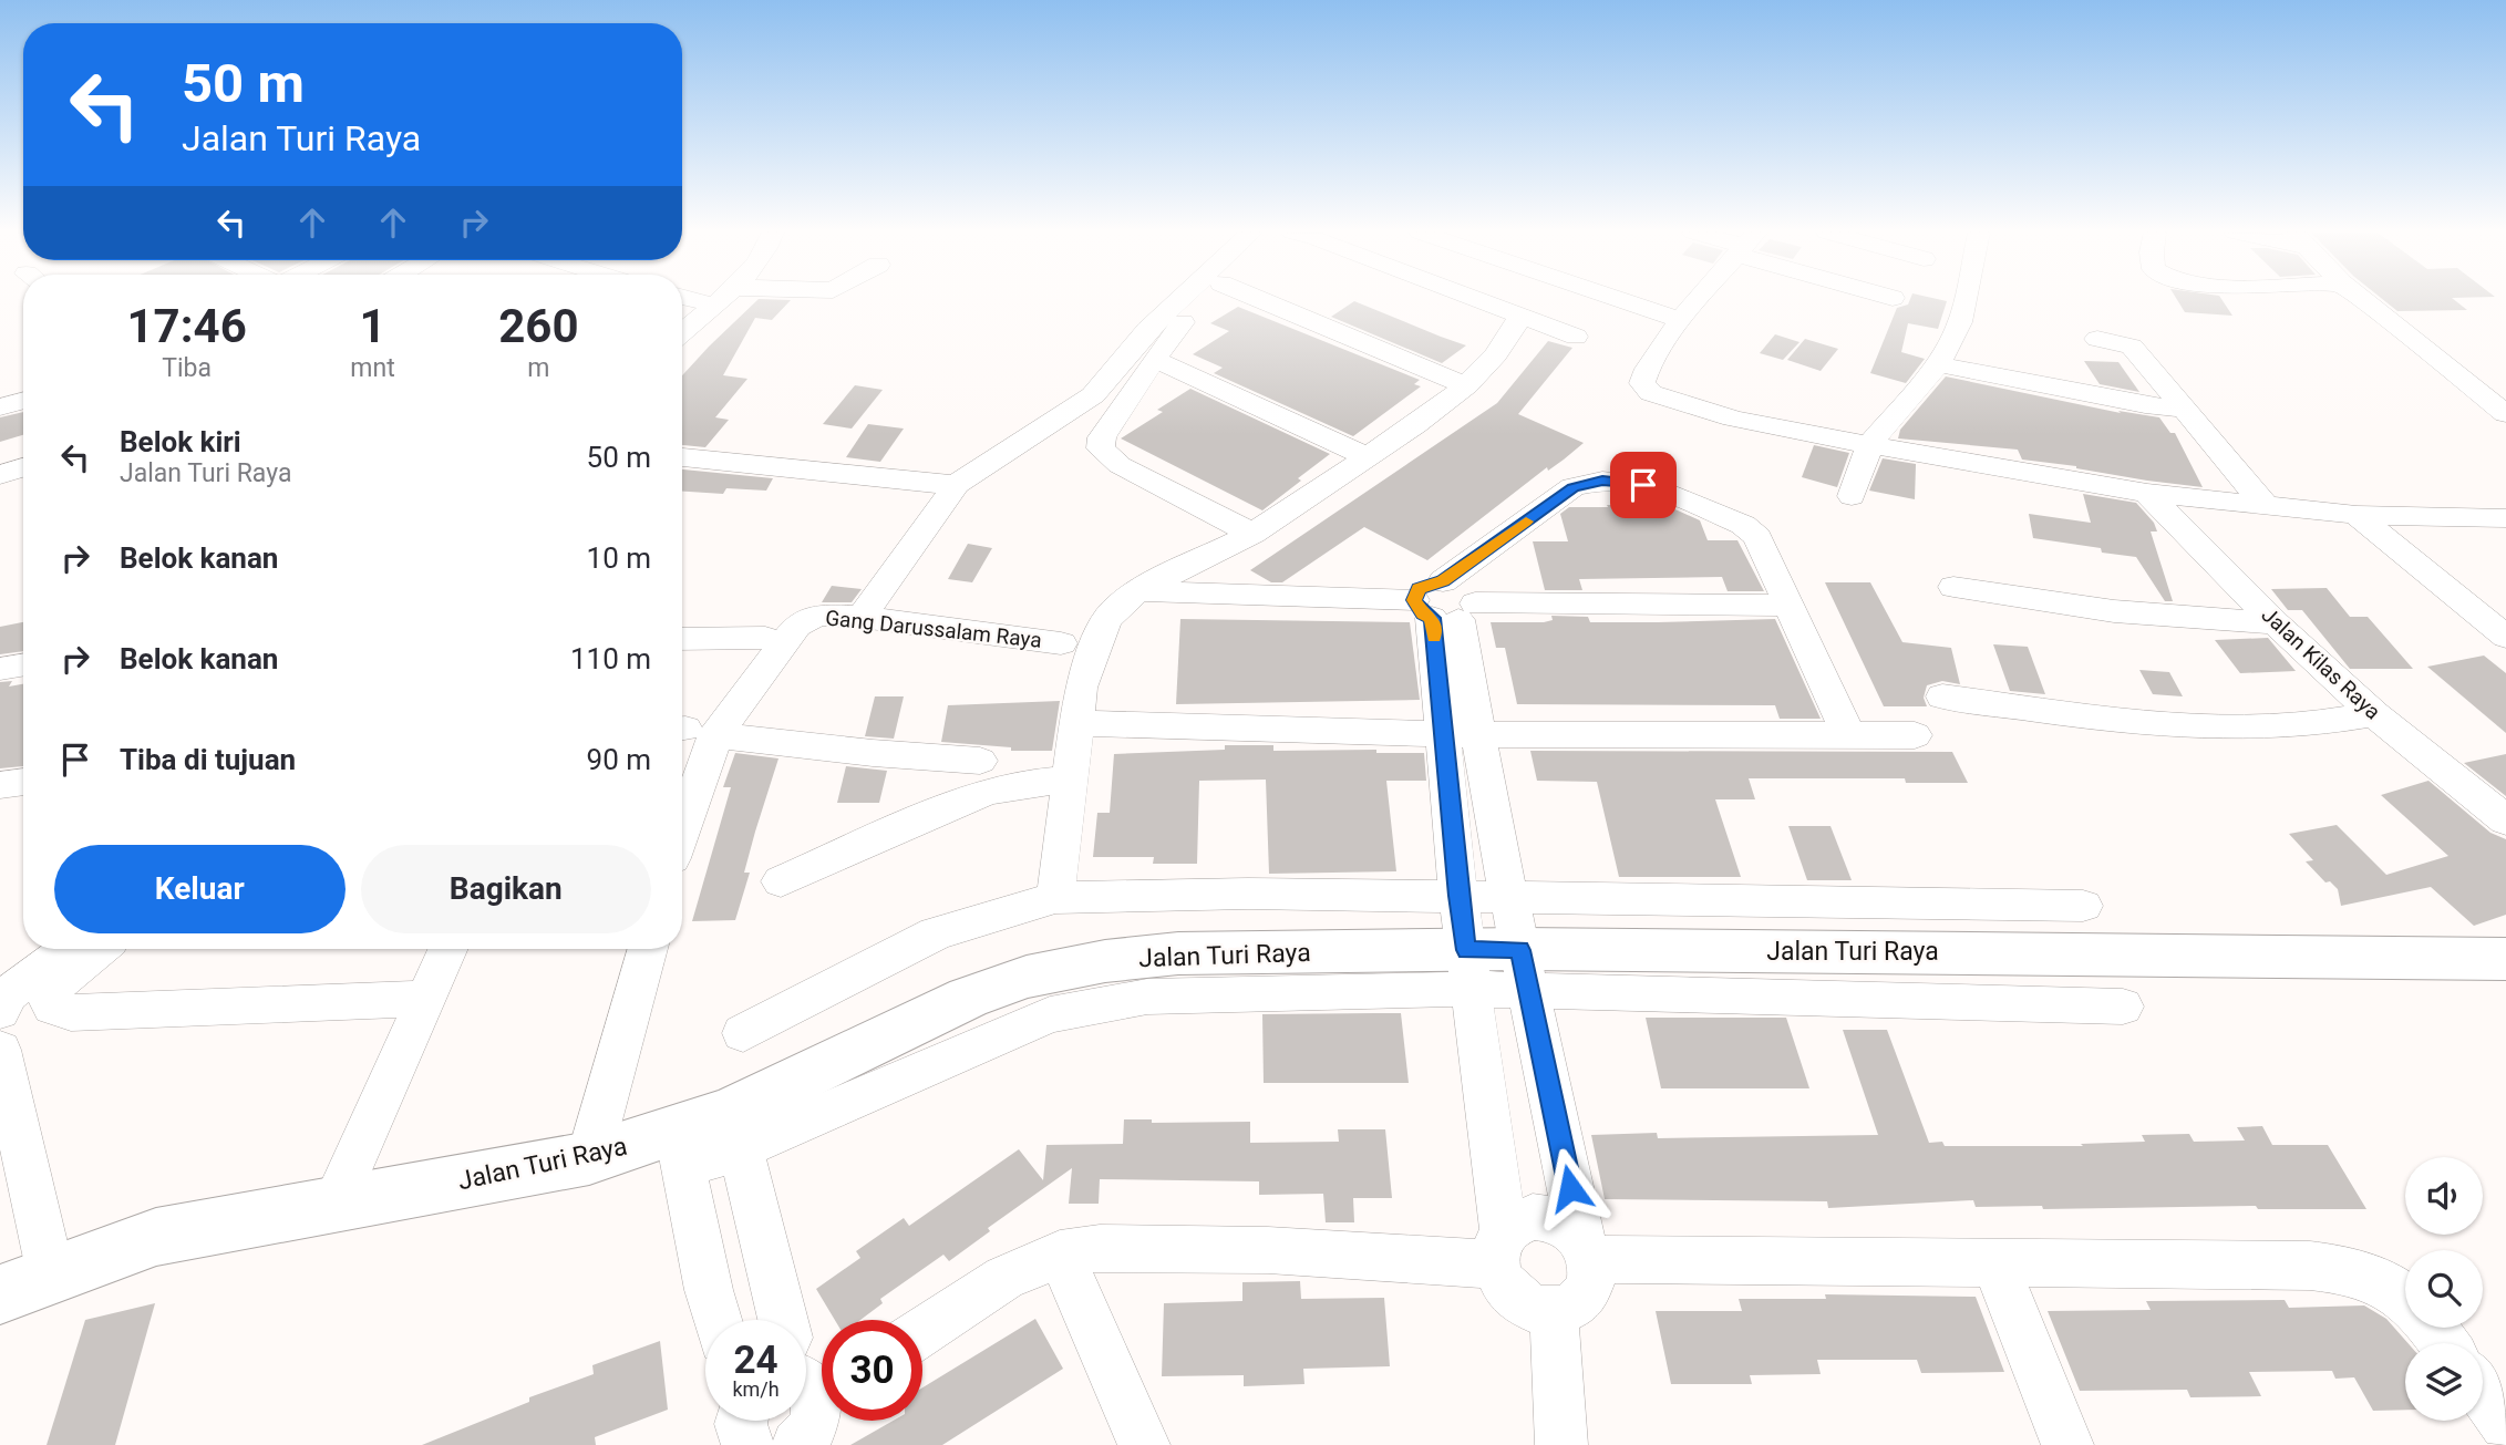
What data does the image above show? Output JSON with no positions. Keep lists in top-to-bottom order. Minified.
{"streets":{"street":["Gang Darussalam Raya","Jalan Kilas Raya","Jalan Turi Raya"]},"page":{"turn":["50 m","Jalan Turi Raya"],"eta":["17:46","Tiba","1","mnt","260","m"],"list":[{"name":"Belok kiri","note":"Jalan Turi Raya","value":"50 m"},{"name":"Belok kanan","value":"10 m"},{"name":"Belok kanan","value":"110 m"},{"name":"Tiba di tujuan","value":"90 m"}],"buttons":["Keluar","Bagikan"],"speed":"24 km/h","limit":"30"}}
